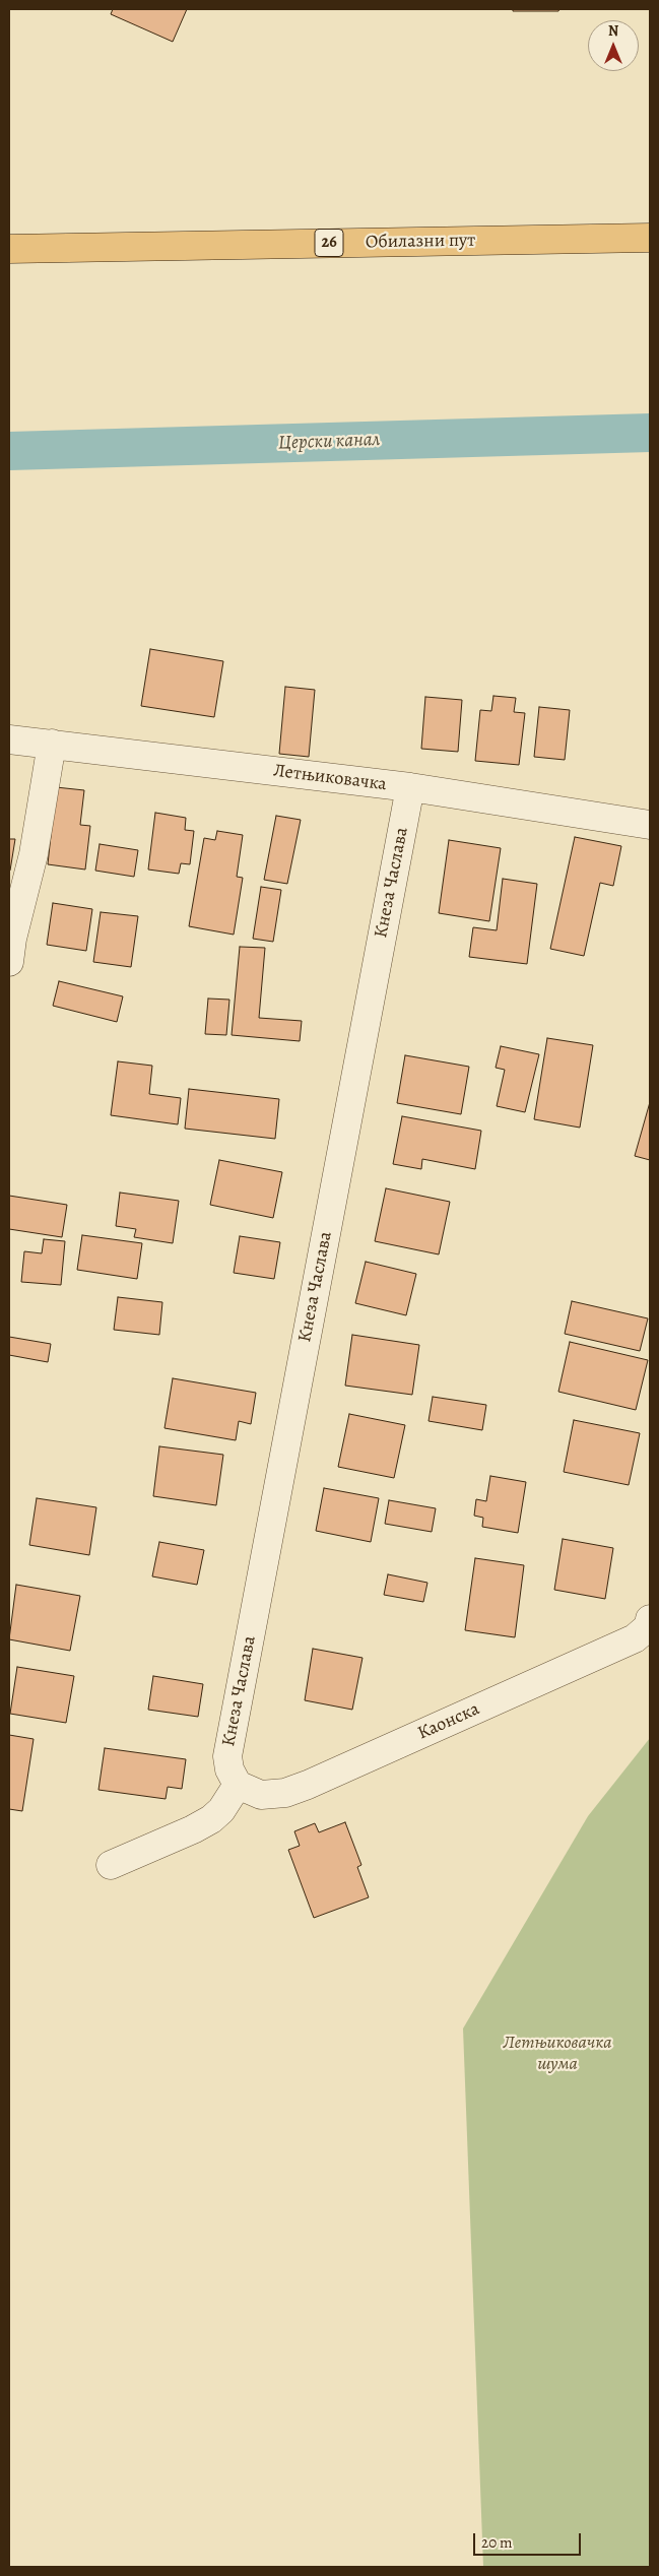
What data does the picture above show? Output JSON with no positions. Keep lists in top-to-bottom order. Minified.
{"streets":{"main road":["Обилазни пут","26"],"street":["Летњиковачка","Кнеза Часлава","Каонска"]},"crossings":[["Летњиковачка","Кнеза Часлава"],["Кнеза Часлава","Каонска"]],"water":["Церски канал"],"parks":["Летњиковачка шума"],"scale_bar":"20 m","north":"top"}
